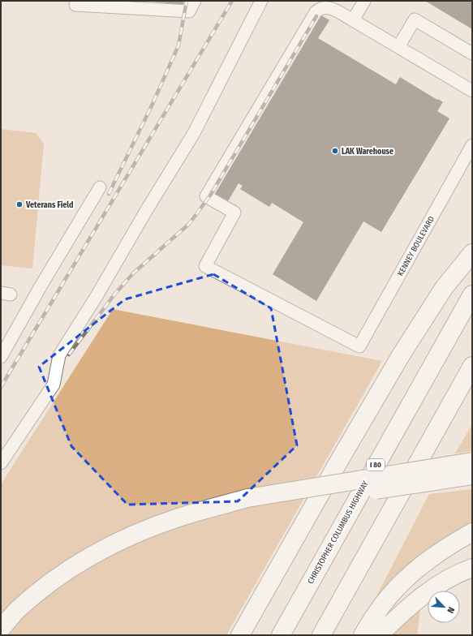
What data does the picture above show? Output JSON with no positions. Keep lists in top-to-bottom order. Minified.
{"streets":{"highway":["I 80","CHRISTOPHER COLUMBUS HIGHWAY"],"street":["KENNEY BOULEVARD"]},"places":["LAK Warehouse","Veterans Field"],"north":"bottom right"}
